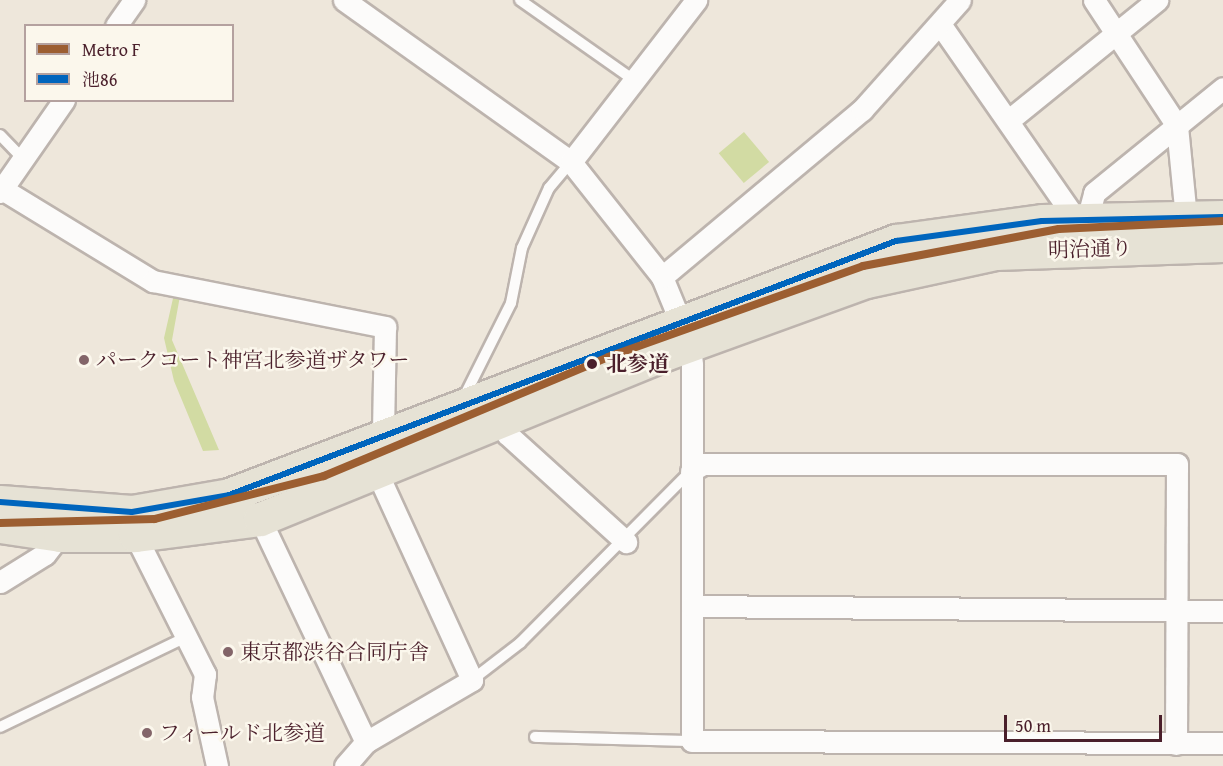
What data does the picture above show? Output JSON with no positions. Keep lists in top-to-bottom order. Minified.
{"streets":{"main road":["明治通り"]},"places":["パークコート神宮北参道ザタワー","北参道","東京都渋谷合同庁舎","フィールド北参道"],"lines":["transit line 池86","metro line F"],"legend":["Metro F","池86"],"scale_bar":"50 m"}
